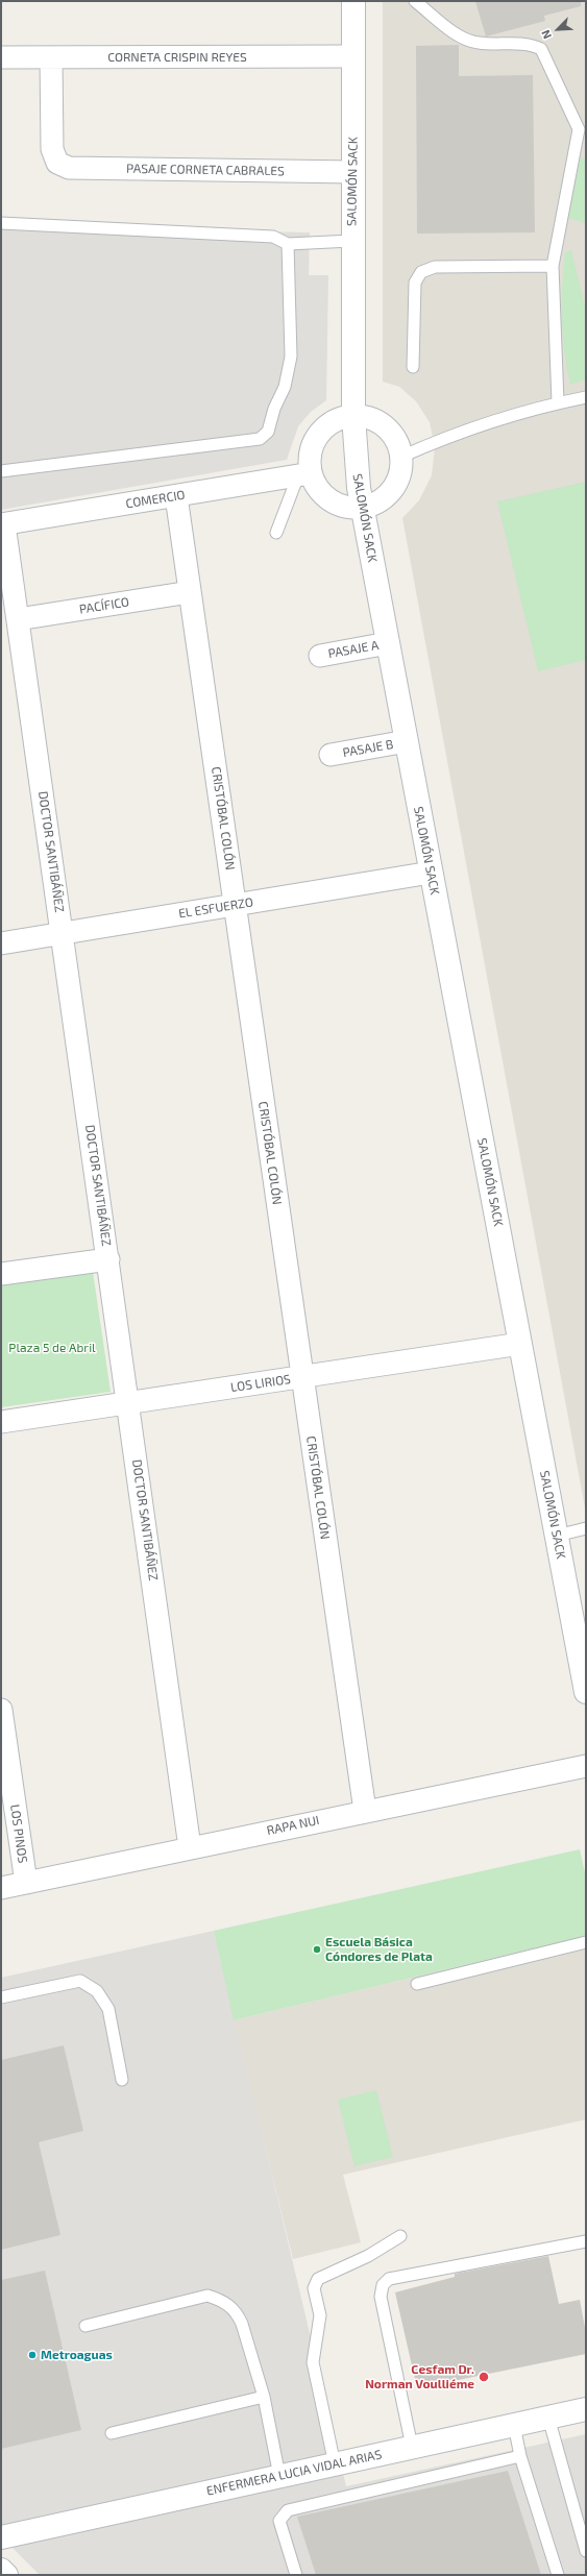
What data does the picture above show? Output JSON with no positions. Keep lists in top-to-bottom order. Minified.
{"streets":{"street":["CORNETA CRISPIN REYES","PASAJE CORNETA CABRALES","SALOMÓN SACK","COMERCIO","PACÍFICO","PASAJE A","PASAJE B","CRISTÓBAL COLÓN","DOCTOR SANTIBÁÑEZ","EL ESFUERZO","LOS LIRIOS","RAPA NUI","LOS PINOS","ENFERMERA LUCIA VIDAL ARIAS"]},"crossings":[["CORNETA CRISPIN REYES","PASAJE CORNETA CABRALES"],["CORNETA CRISPIN REYES","SALOMÓN SACK"],["PASAJE CORNETA CABRALES","SALOMÓN SACK"],["SALOMÓN SACK","PASAJE A"],["SALOMÓN SACK","PASAJE B"],["SALOMÓN SACK","EL ESFUERZO"],["SALOMÓN SACK","LOS LIRIOS"],["COMERCIO","CRISTÓBAL COLÓN"],["COMERCIO","DOCTOR SANTIBÁÑEZ"],["PACÍFICO","CRISTÓBAL COLÓN"],["PACÍFICO","DOCTOR SANTIBÁÑEZ"],["CRISTÓBAL COLÓN","EL ESFUERZO"],["CRISTÓBAL COLÓN","LOS LIRIOS"],["CRISTÓBAL COLÓN","RAPA NUI"],["DOCTOR SANTIBÁÑEZ","EL ESFUERZO"],["DOCTOR SANTIBÁÑEZ","LOS LIRIOS"],["DOCTOR SANTIBÁÑEZ","RAPA NUI"],["RAPA NUI","LOS PINOS"]],"parks":["Plaza 5 de Abril"],"places":["Escuela Básica Cóndores de Plata","Metroaguas","Cesfam Dr. Norman Voulliéme"],"north":"bottom left"}
